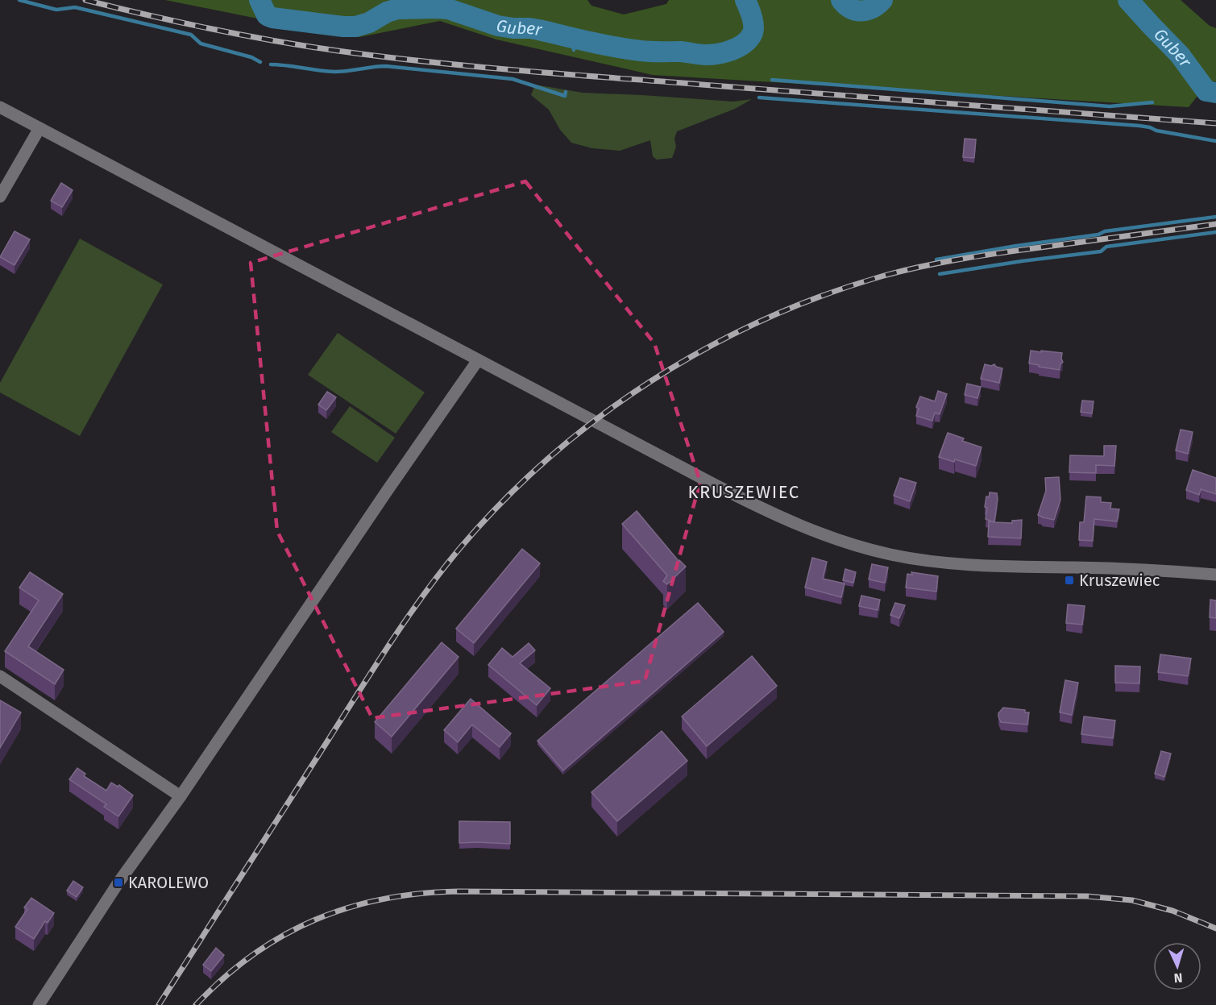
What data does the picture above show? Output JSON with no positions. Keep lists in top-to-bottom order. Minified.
{"districts":["KRUSZEWIEC"],"water":["Guber"],"places":{"transit":["Kruszewiec","KAROLEWO"]},"north":"bottom"}
